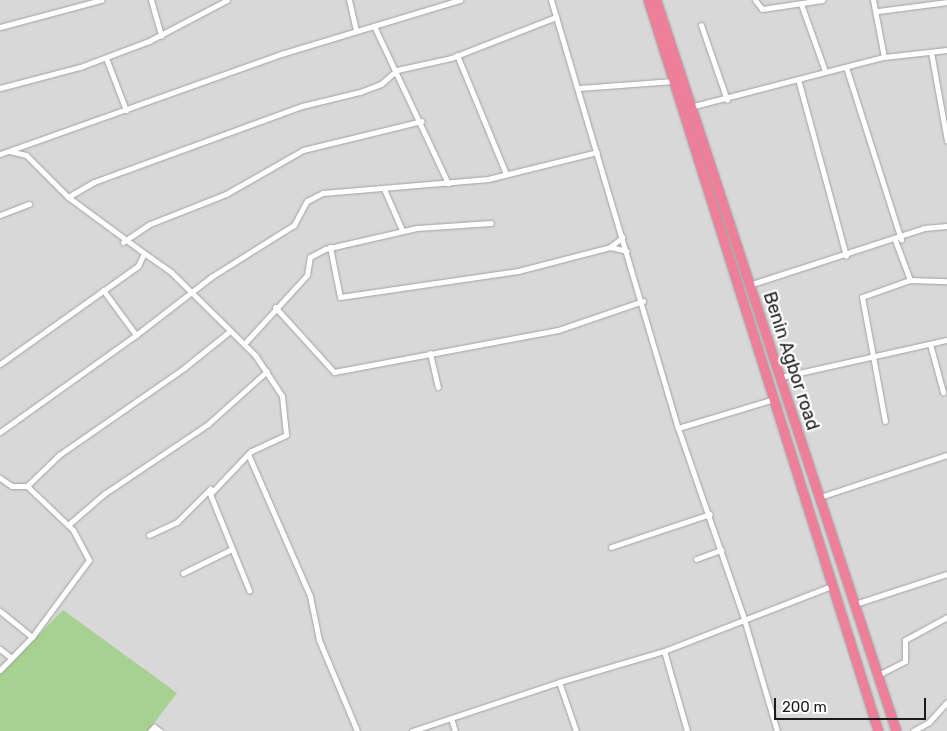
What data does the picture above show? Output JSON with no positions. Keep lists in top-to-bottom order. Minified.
{"streets":{"highway":["Benin Agbor road"]},"scale_bar":"200 m"}
